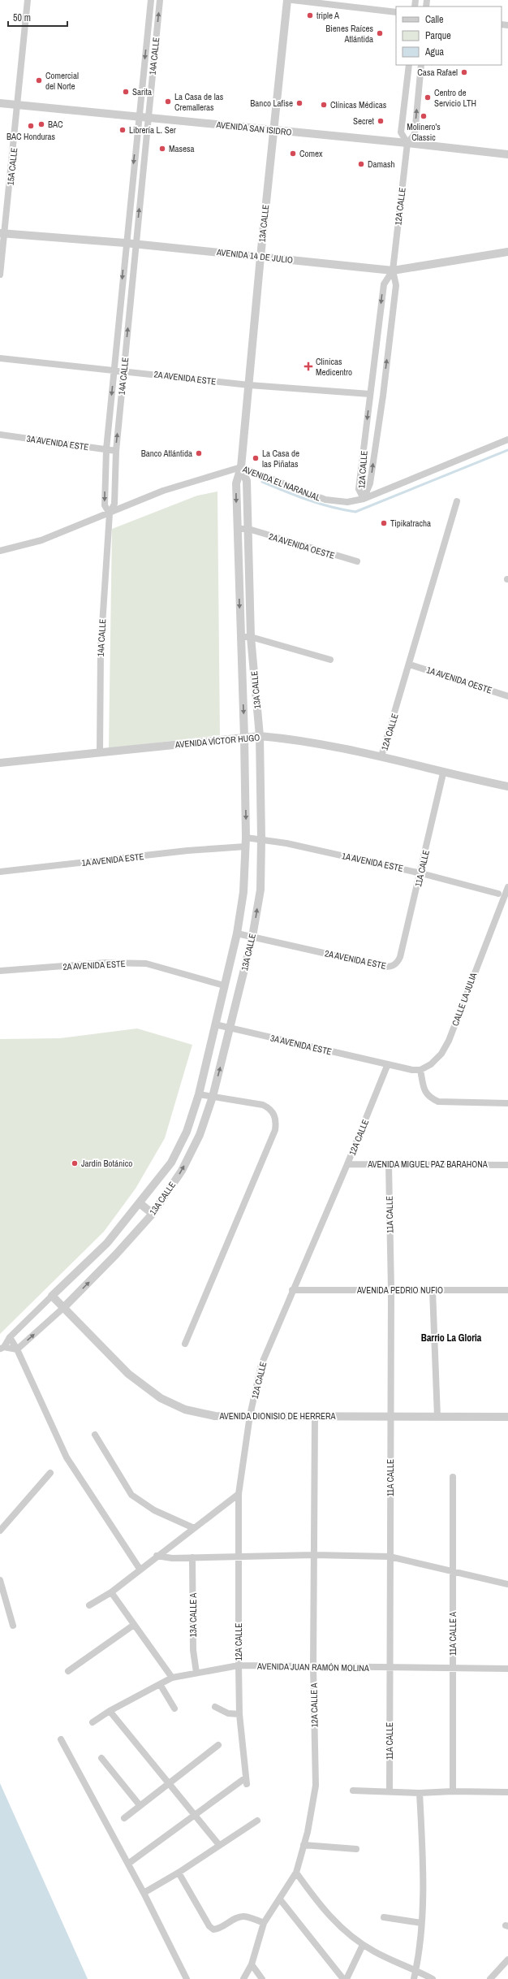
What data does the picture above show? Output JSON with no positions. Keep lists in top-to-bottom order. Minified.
{"streets":{"street":["14A CALLE","AVENIDA SAN ISIDRO","15A CALLE","12A CALLE","13A CALLE","AVENIDA 14 DE JULIO","2A AVENIDA ESTE","3A AVENIDA ESTE","AVENIDA EL NARANJAL","2A AVENIDA OESTE","1A AVENIDA OESTE","AVENIDA VÍCTOR HUGO","1A AVENIDA ESTE","11A CALLE","CALLE LA JULIA","AVENIDA MIGUEL PAZ BARAHONA","AVENIDA PEDRIO NUFIO","AVENIDA DIONISIO DE HERRERA","13A CALLE A","11A CALLE A","AVENIDA JUAN RAMÓN MOLINA","12A CALLE A"]},"crossings":[["14A CALLE","AVENIDA SAN ISIDRO"],["14A CALLE","AVENIDA 14 DE JULIO"],["14A CALLE","2A AVENIDA ESTE"],["14A CALLE","3A AVENIDA ESTE"],["14A CALLE","AVENIDA EL NARANJAL"],["14A CALLE","AVENIDA VÍCTOR HUGO"],["AVENIDA SAN ISIDRO","15A CALLE"],["AVENIDA SAN ISIDRO","12A CALLE"],["AVENIDA SAN ISIDRO","13A CALLE"],["15A CALLE","AVENIDA 14 DE JULIO"],["12A CALLE","AVENIDA 14 DE JULIO"],["12A CALLE","2A AVENIDA ESTE"],["12A CALLE","3A AVENIDA ESTE"],["12A CALLE","AVENIDA EL NARANJAL"],["12A CALLE","1A AVENIDA OESTE"],["12A CALLE","AVENIDA VÍCTOR HUGO"],["12A CALLE","AVENIDA MIGUEL PAZ BARAHONA"],["12A CALLE","AVENIDA PEDRIO NUFIO"],["12A CALLE","AVENIDA DIONISIO DE HERRERA"],["12A CALLE","AVENIDA JUAN RAMÓN MOLINA"],["13A CALLE","AVENIDA 14 DE JULIO"],["13A CALLE","2A AVENIDA ESTE"],["13A CALLE","3A AVENIDA ESTE"],["13A CALLE","AVENIDA EL NARANJAL"],["13A CALLE","2A AVENIDA OESTE"],["13A CALLE","AVENIDA VÍCTOR HUGO"],["13A CALLE","1A AVENIDA ESTE"],["13A CALLE","AVENIDA DIONISIO DE HERRERA"],["2A AVENIDA ESTE","11A CALLE"],["AVENIDA VÍCTOR HUGO","11A CALLE"],["1A AVENIDA ESTE","11A CALLE"],["11A CALLE","AVENIDA MIGUEL PAZ BARAHONA"],["11A CALLE","AVENIDA PEDRIO NUFIO"],["11A CALLE","AVENIDA DIONISIO DE HERRERA"],["11A CALLE","AVENIDA JUAN RAMÓN MOLINA"],["AVENIDA DIONISIO DE HERRERA","12A CALLE A"],["13A CALLE A","AVENIDA JUAN RAMÓN MOLINA"],["11A CALLE A","AVENIDA JUAN RAMÓN MOLINA"],["AVENIDA JUAN RAMÓN MOLINA","12A CALLE A"]],"districts":["Barrio La Gloria"],"places":{"other":["triple A","Bienes Raíces Atlántida","Casa Rafael","Comercial del Norte","Sarita","Centro de Servicio LTH","La Casa de las Cremalleras","Banco Lafise","Clínicas Médicas","Molinero's Classic","Secret","BAC","BAC Honduras","Librería L. Ser","Masesa","Comex","Damash","Banco Atlántida","La Casa de las Piñatas","Tipikatracha","Jardín Botánico"],"health":["Clinicas Medicentro"]},"legend":["Calle","Parque","Agua"],"scale_bar":"50 m"}
